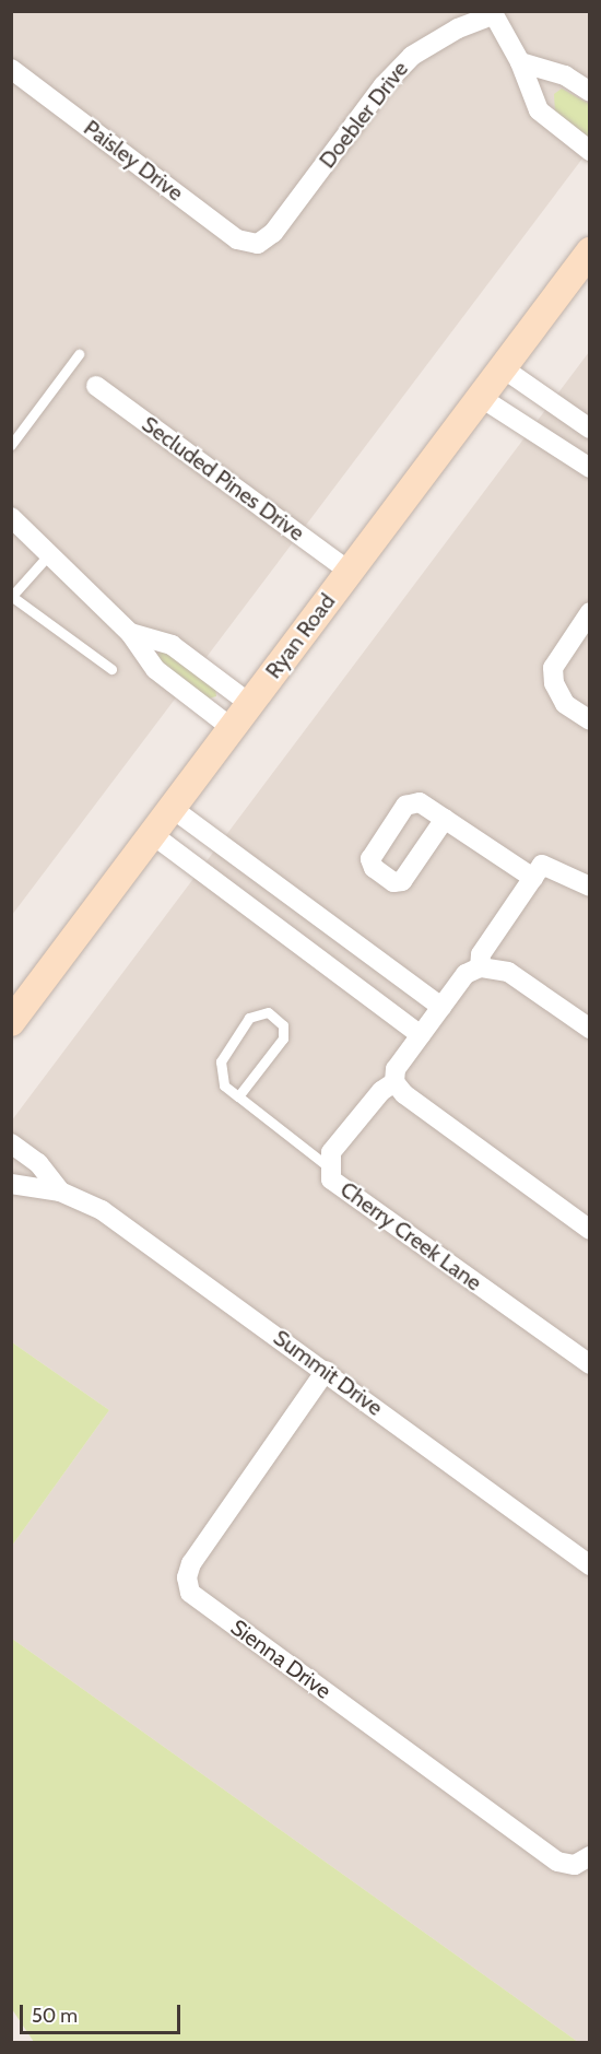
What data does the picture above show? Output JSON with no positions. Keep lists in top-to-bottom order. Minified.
{"streets":{"main road":["Ryan Road"],"street":["Doebler Drive","Paisley Drive","Secluded Pines Drive","Cherry Creek Lane","Summit Drive","Sienna Drive"]},"crossings":[["Doebler Drive","Paisley Drive"],["Secluded Pines Drive","Ryan Road"],["Summit Drive","Sienna Drive"]],"scale_bar":"50 m"}
